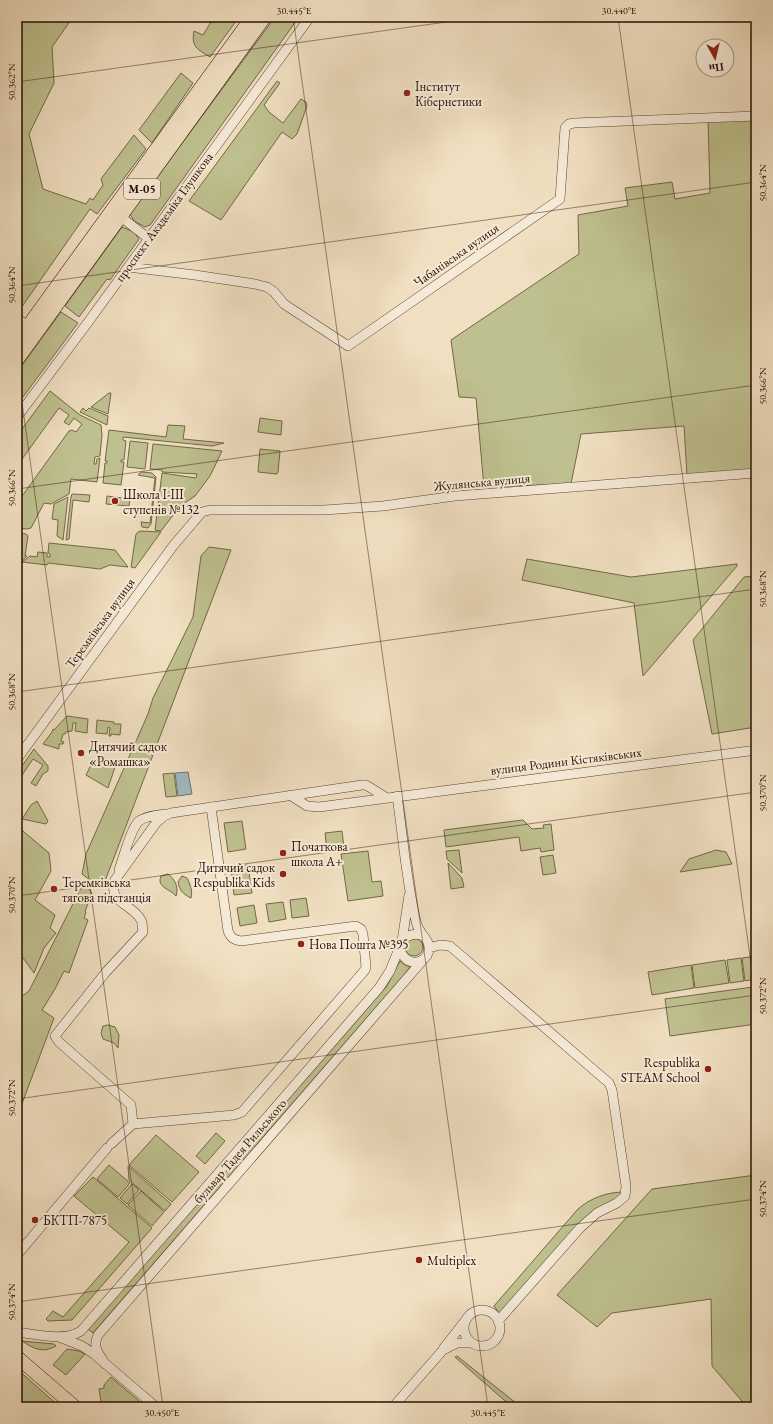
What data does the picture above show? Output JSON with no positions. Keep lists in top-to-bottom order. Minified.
{"streets":{"highway":["М-05"],"street":["проспект Академіка Глушкова","Чабанівська вулиця","Жулянська вулиця","Теремківська вулиця","вулиця Родини Кістяківських","бульвар Тадея Рильського"]},"crossings":[["проспект Академіка Глушкова","Чабанівська вулиця"],["Жулянська вулиця","Теремківська вулиця"],["вулиця Родини Кістяківських","бульвар Тадея Рильського"]],"places":["Інститут Кібернетики","Школа І-ІІІ ступенів №132","Дитячий садок «Ромашка»","Початкова школа А+","Дитячий садок Respublika Kids","Теремківська тягова підстанція","Нова Пошта №395","Respublika STEAM School","БКТП-7875","Multiplex"],"north":"bottom","coordinates":["30.445°E","30.440°E","50.362°N","50.364°N","50.366°N","50.368°N","50.370°N","50.372°N","50.374°N","30.450°E"]}
